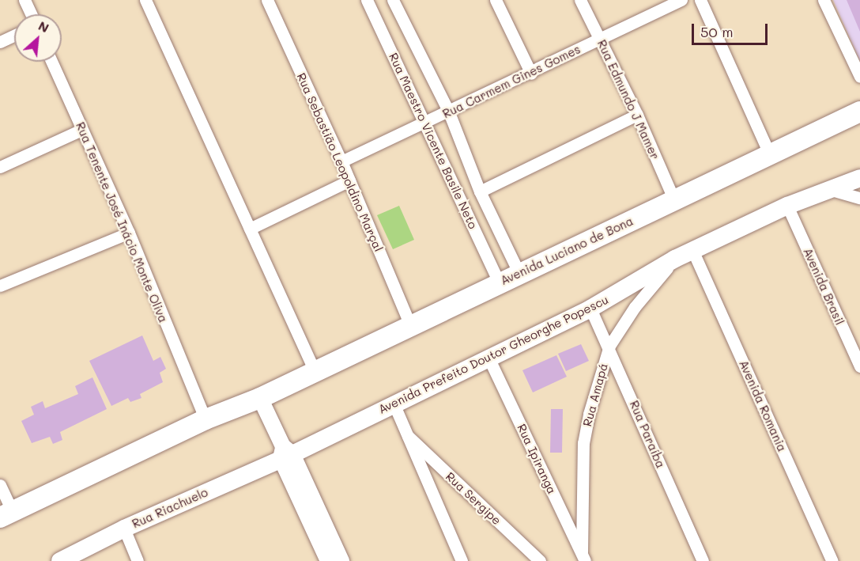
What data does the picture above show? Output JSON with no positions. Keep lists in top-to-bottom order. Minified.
{"streets":{"main road":["Avenida Luciano de Bona","Avenida Prefeito Doutor Gheorghe Popescu","Rua Riachuelo"],"street":["Rua Carmem Gines Gomes","Rua Edmundo J Mamer","Rua Maestro Vicente Basile Neto","Rua Sebastião Leopoldino Marçal","Rua Tenente José Inácio Monte Oliva","Avenida Brasil","Rua Amapá","Avenida Romania","Rua Paraíba","Rua Ipiranga","Rua Sergipe"]},"crossings":[["Rua Carmem Gines Gomes","Rua Edmundo J Mamer"],["Rua Carmem Gines Gomes","Rua Maestro Vicente Basile Neto"],["Rua Carmem Gines Gomes","Rua Sebastião Leopoldino Marçal"],["Rua Edmundo J Mamer","Avenida Luciano de Bona"],["Rua Maestro Vicente Basile Neto","Avenida Luciano de Bona"],["Rua Sebastião Leopoldino Marçal","Avenida Luciano de Bona"],["Rua Tenente José Inácio Monte Oliva","Avenida Luciano de Bona"],["Avenida Brasil","Avenida Prefeito Doutor Gheorghe Popescu"],["Avenida Prefeito Doutor Gheorghe Popescu","Rua Amapá"],["Avenida Prefeito Doutor Gheorghe Popescu","Avenida Romania"],["Avenida Prefeito Doutor Gheorghe Popescu","Rua Paraíba"],["Avenida Prefeito Doutor Gheorghe Popescu","Rua Ipiranga"],["Avenida Prefeito Doutor Gheorghe Popescu","Rua Riachuelo"],["Rua Amapá","Rua Paraíba"],["Rua Amapá","Rua Ipiranga"]],"scale_bar":"50 m","north":"top right"}
